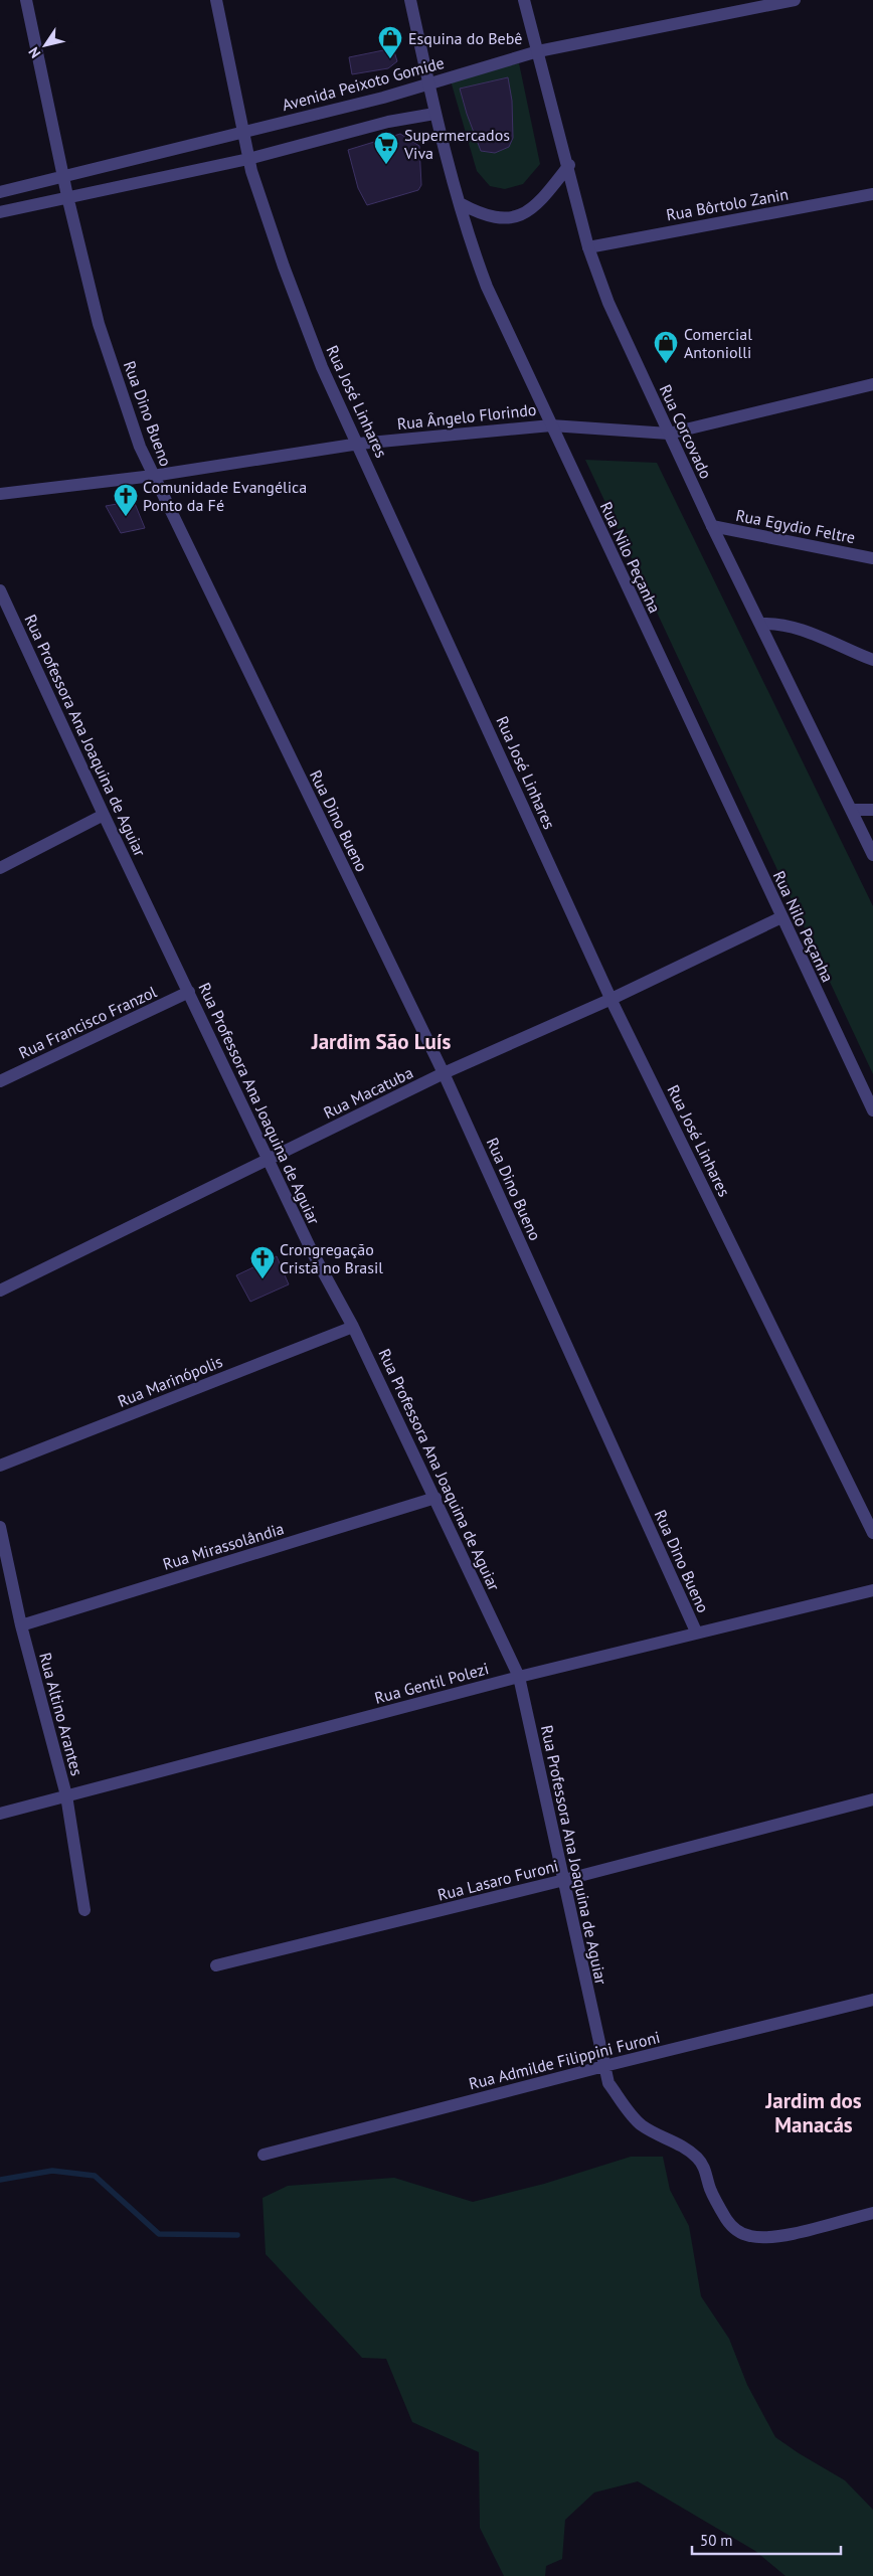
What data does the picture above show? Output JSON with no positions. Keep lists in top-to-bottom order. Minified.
{"streets":{"street":["Avenida Peixoto Gomide","Rua Bôrtolo Zanin","Rua José Linhares","Rua Dino Bueno","Rua Ângelo Florindo","Rua Corcovado","Rua Egydio Feltre","Rua Nilo Peçanha","Rua Professora Ana Joaquina de Aguiar","Rua Francisco Franzol","Rua Macatuba","Rua Marinópolis","Rua Mirassolândia","Rua Gentil Polezi","Rua Altino Arantes","Rua Lasaro Furoni","Rua Admilde Filippini Furoni"]},"crossings":[["Avenida Peixoto Gomide","Rua José Linhares"],["Avenida Peixoto Gomide","Rua Dino Bueno"],["Avenida Peixoto Gomide","Rua Corcovado"],["Avenida Peixoto Gomide","Rua Nilo Peçanha"],["Rua Bôrtolo Zanin","Rua Corcovado"],["Rua José Linhares","Rua Ângelo Florindo"],["Rua José Linhares","Rua Macatuba"],["Rua Dino Bueno","Rua Ângelo Florindo"],["Rua Dino Bueno","Rua Macatuba"],["Rua Dino Bueno","Rua Gentil Polezi"],["Rua Ângelo Florindo","Rua Corcovado"],["Rua Ângelo Florindo","Rua Nilo Peçanha"],["Rua Corcovado","Rua Egydio Feltre"],["Rua Nilo Peçanha","Rua Macatuba"],["Rua Professora Ana Joaquina de Aguiar","Rua Francisco Franzol"],["Rua Professora Ana Joaquina de Aguiar","Rua Macatuba"],["Rua Professora Ana Joaquina de Aguiar","Rua Marinópolis"],["Rua Professora Ana Joaquina de Aguiar","Rua Mirassolândia"],["Rua Professora Ana Joaquina de Aguiar","Rua Gentil Polezi"],["Rua Professora Ana Joaquina de Aguiar","Rua Lasaro Furoni"],["Rua Professora Ana Joaquina de Aguiar","Rua Admilde Filippini Furoni"],["Rua Mirassolândia","Rua Altino Arantes"],["Rua Gentil Polezi","Rua Altino Arantes"]],"districts":["Jardim São Luís","Jardim dos Manacás"],"places":{"shop":["Esquina do Bebê","Comercial Antoniolli"],"supermarket":["Supermercados Viva"],"church":["Comunidade Evangélica Ponto da Fé","Crongregação Cristã no Brasil"]},"scale_bar":"50 m","north":"bottom left"}
